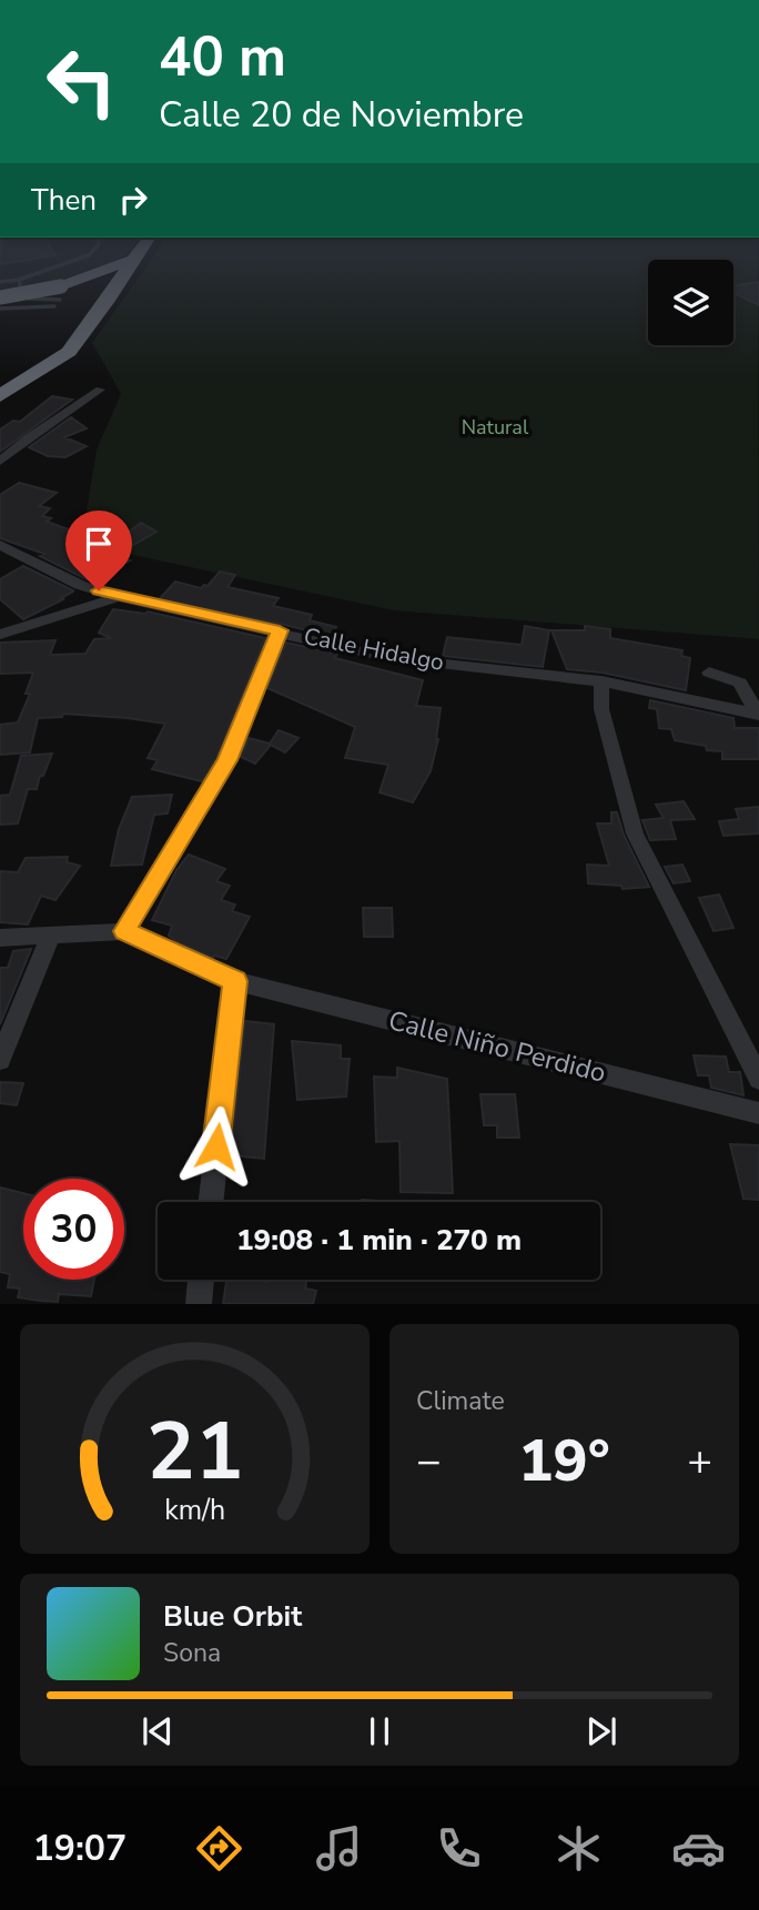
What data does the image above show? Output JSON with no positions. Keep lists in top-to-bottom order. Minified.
{"streets":{"street":["Calle Hidalgo","Calle Niño Perdido"]},"parks":["Natural"],"page":{"turn":["40 m","Calle 20 de Noviembre"],"then":"Then","limit":"30","trip":"19:08 · 1 min · 270 m","tile":"Climate","heat":["−","19°","+"],"song":["Blue Orbit","Sona"],"tabs":"19:07","gauge":["21","km/h"]}}
